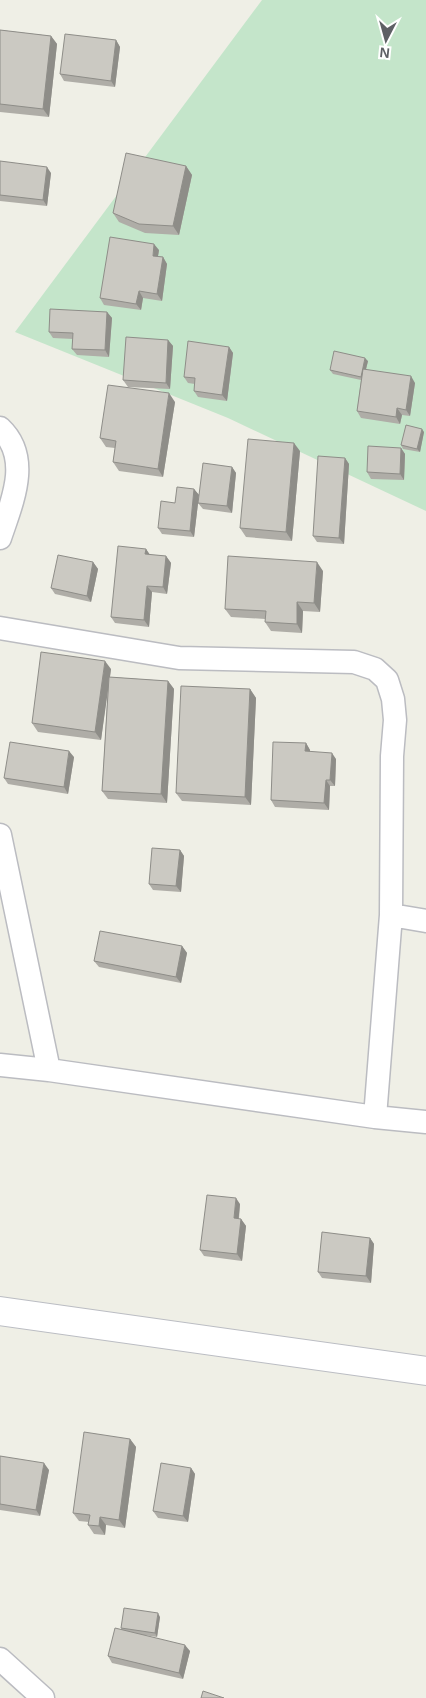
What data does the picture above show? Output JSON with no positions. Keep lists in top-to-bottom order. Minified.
{"north":"bottom"}
